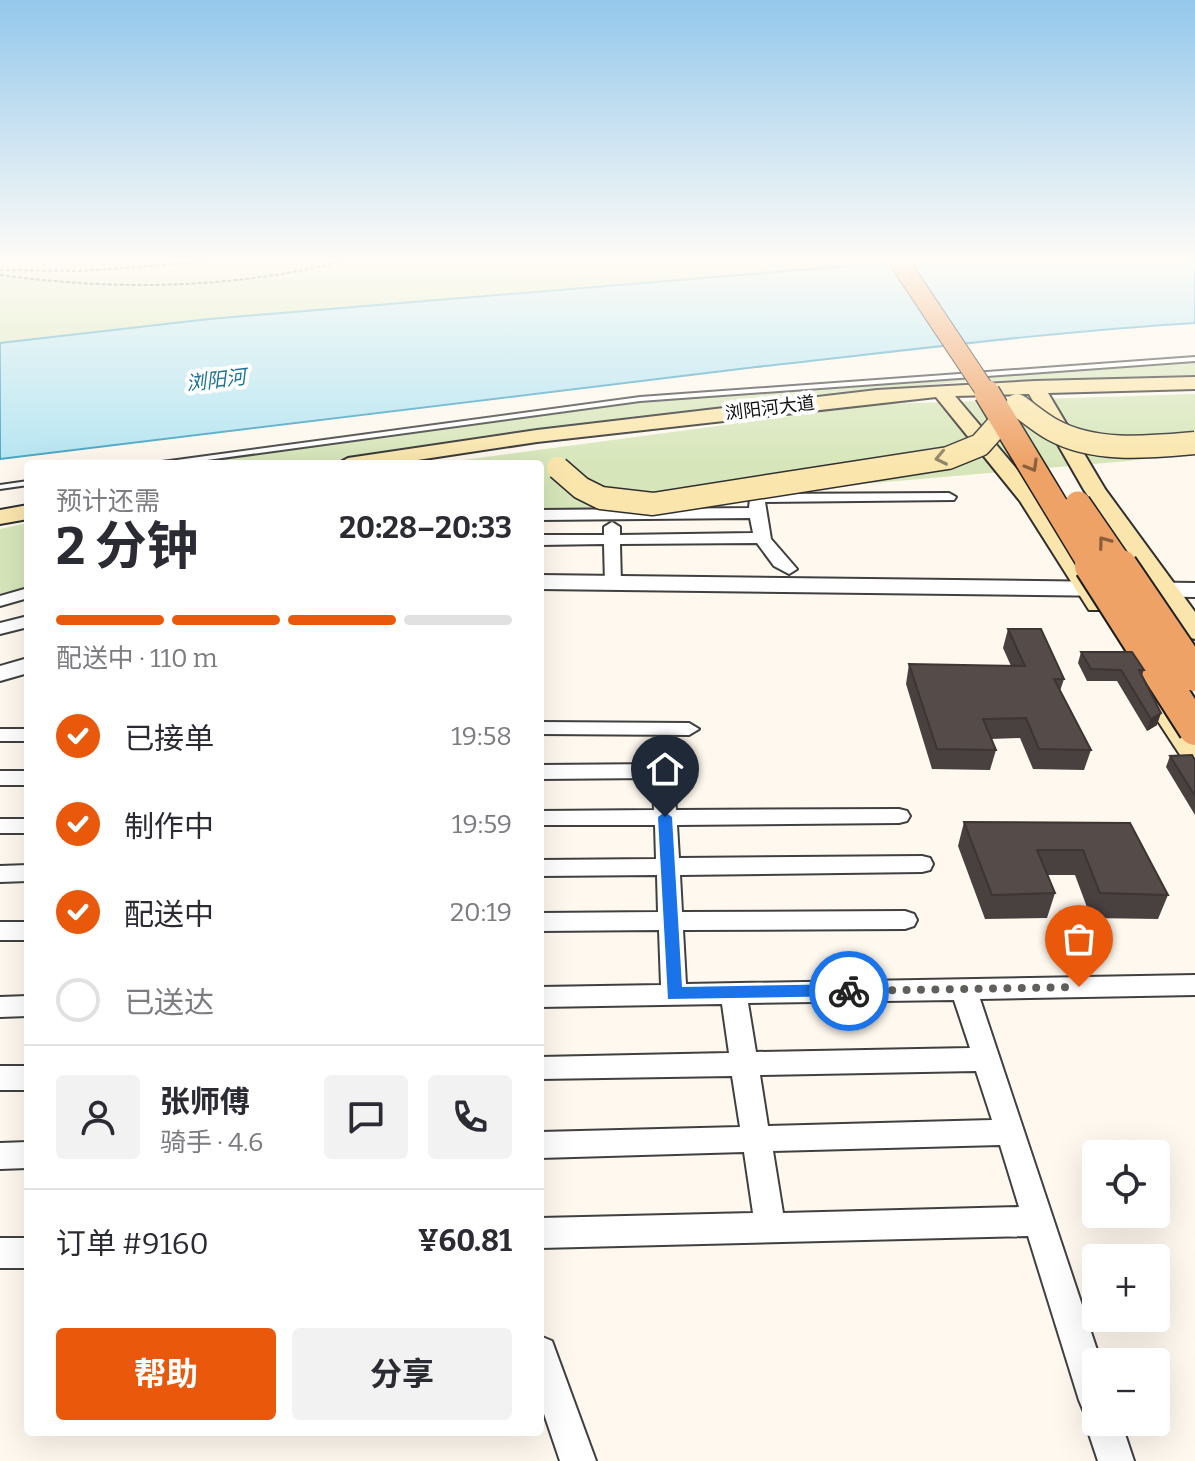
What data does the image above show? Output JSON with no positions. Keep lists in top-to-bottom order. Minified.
{"streets":{"main road":["浏阳河大道"]},"water":["浏阳河"],"page":{"heading":["2 分钟","预计还需","20:28–20:33"],"panel":["张师傅","骑手 · 4.6","订单 #9160","¥60.81"],"bar":"配送中 · 110 m","list":[["已接单","19:58"],["制作中","19:59"],["配送中","20:19"],"已送达"],"map_buttons":["+","−"],"buttons":["帮助","分享"]}}
